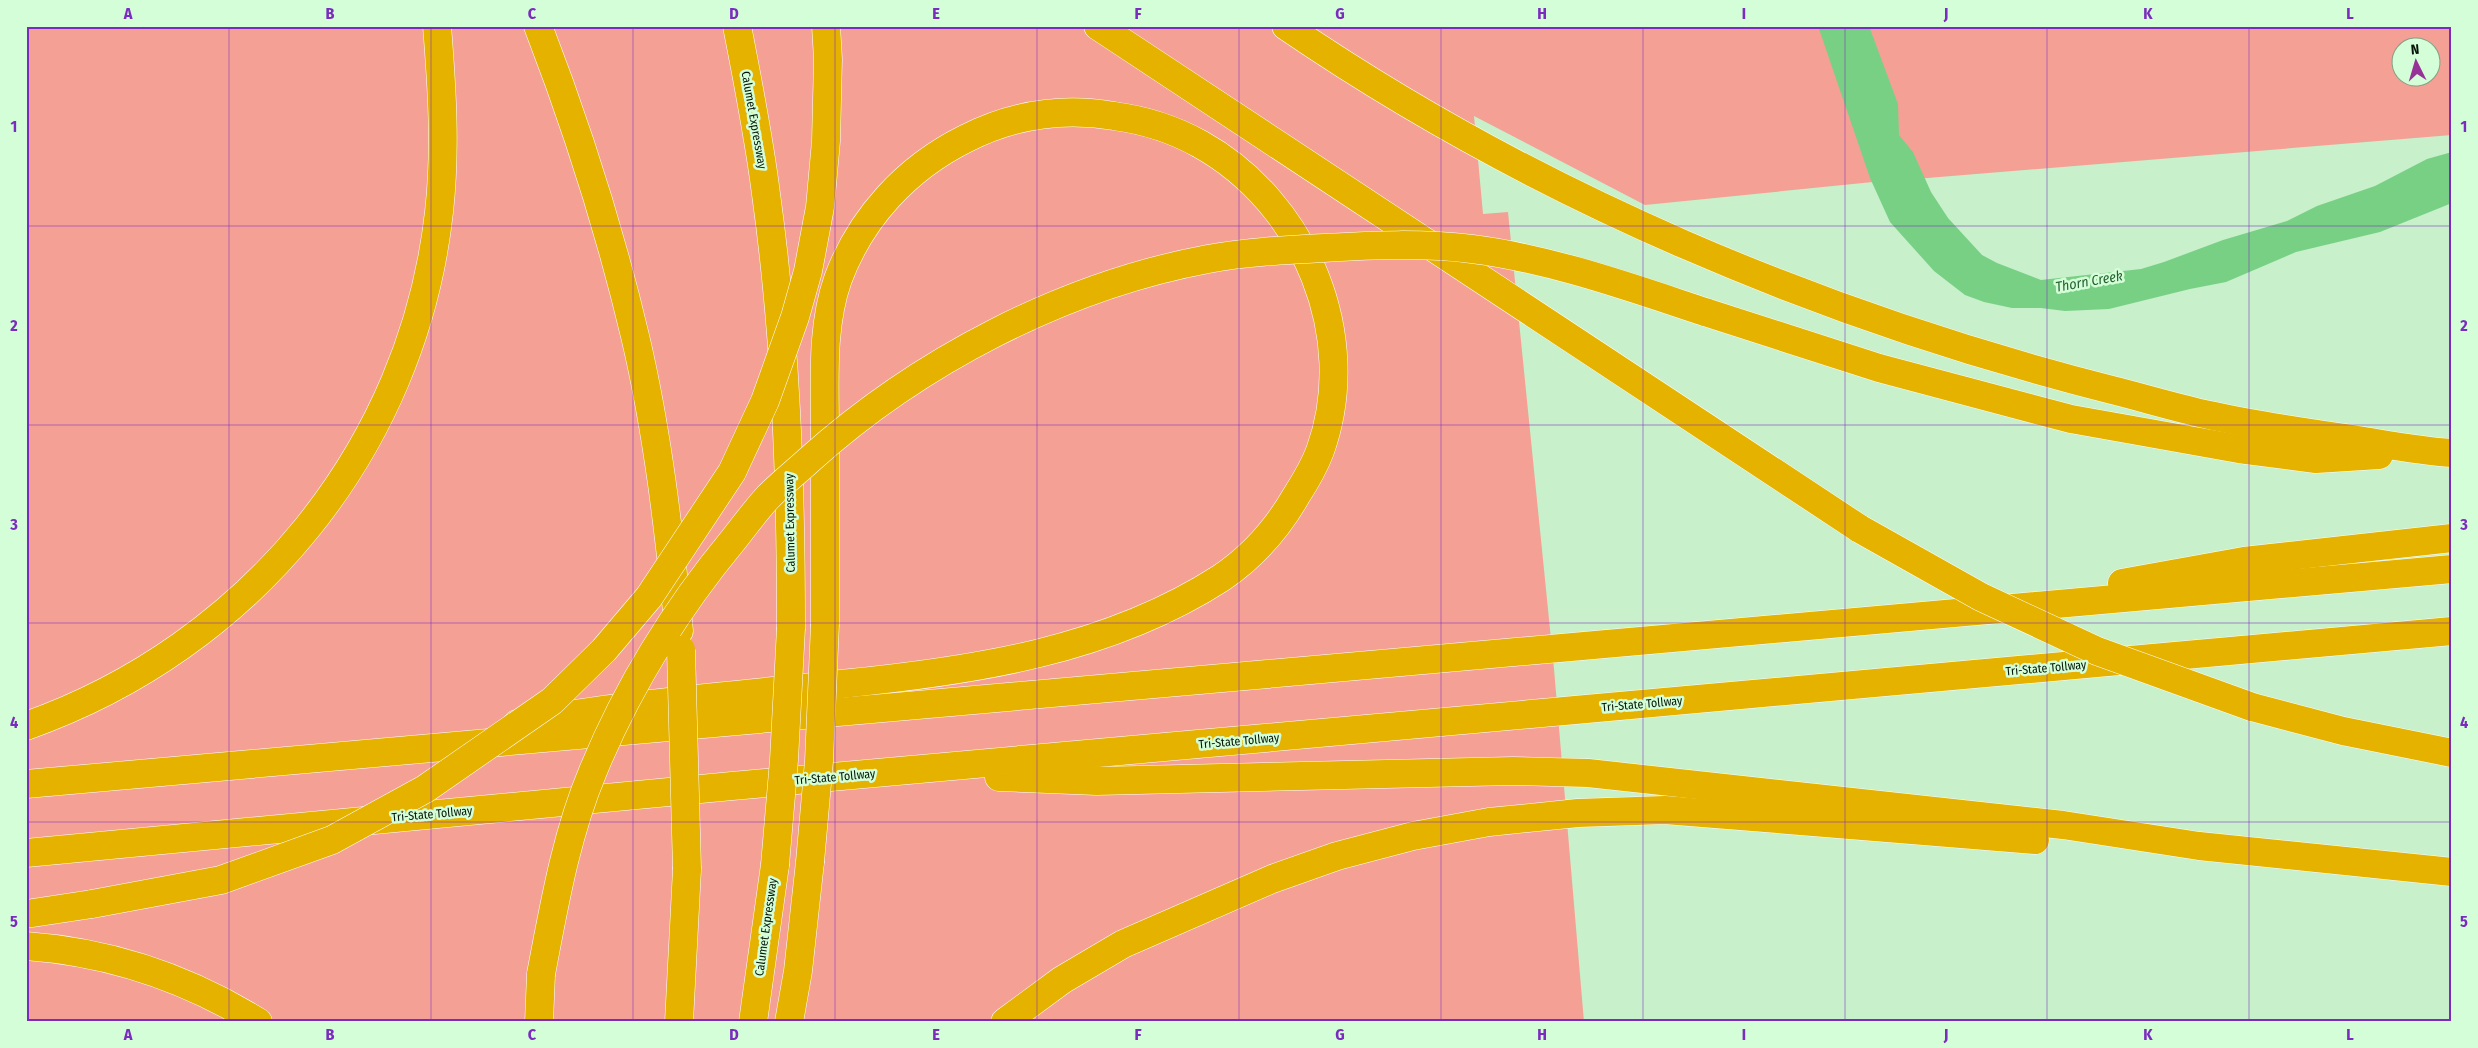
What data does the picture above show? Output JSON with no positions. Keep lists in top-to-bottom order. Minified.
{"streets":{"highway":["Calumet Expressway","Tri-State Tollway"]},"water":["Thorn Creek"],"north":"top","grid":{"columns":["A","B","C","D","E","F","G","H","I","J","K","L"],"rows":["1","2","3","4","5"]}}
